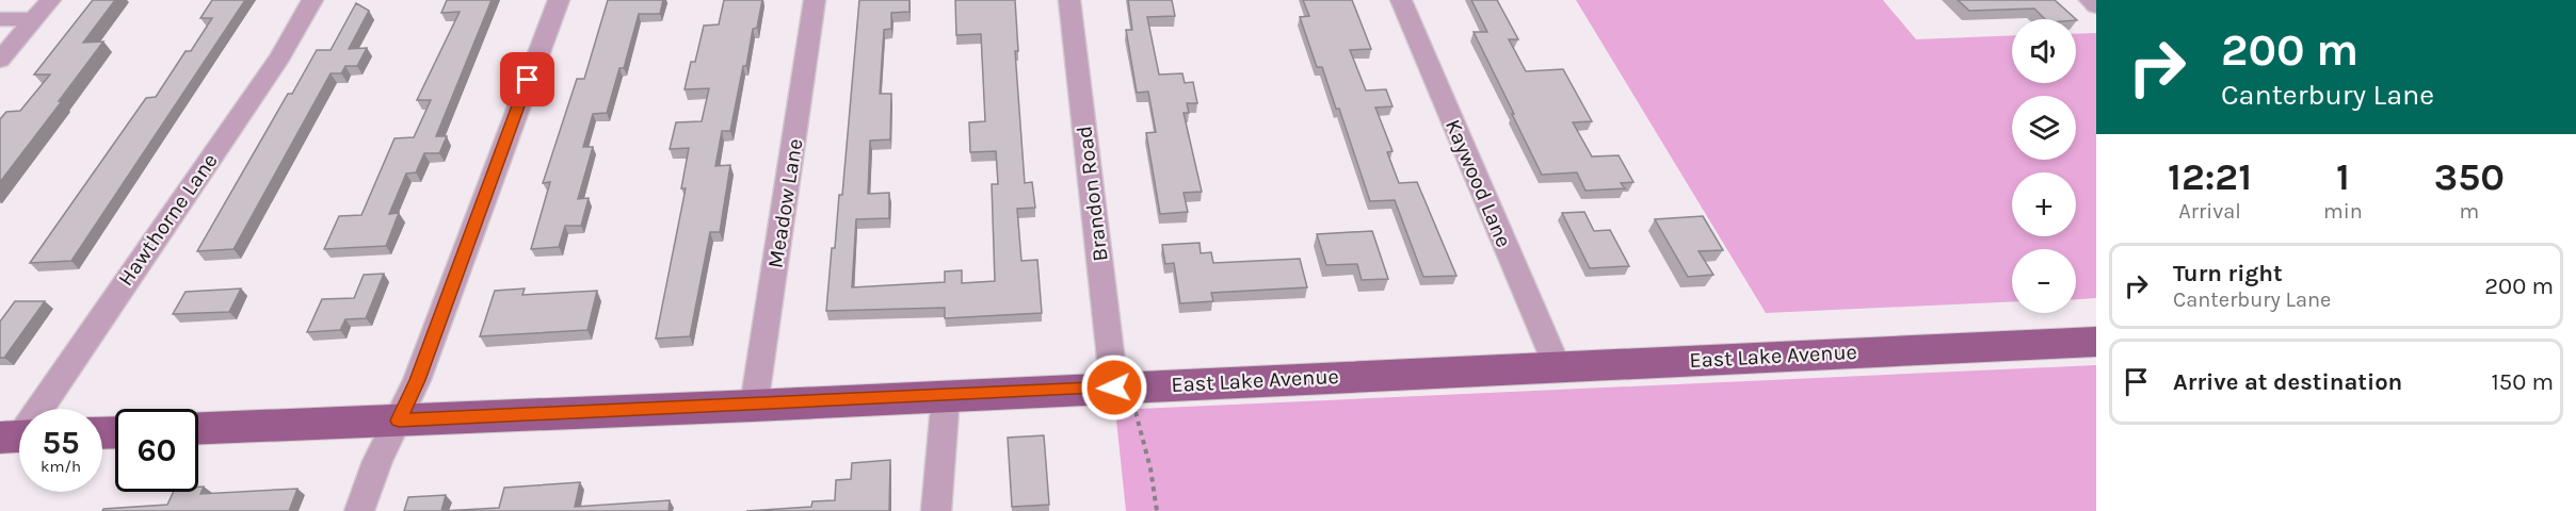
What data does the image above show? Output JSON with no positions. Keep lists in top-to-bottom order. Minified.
{"streets":{"main road":["East Lake Avenue"],"street":["Kaywood Lane","Brandon Road","Meadow Lane","Hawthorne Lane"]},"crossings":[["Kaywood Lane","East Lake Avenue"],["Brandon Road","East Lake Avenue"],["Meadow Lane","East Lake Avenue"]],"page":{"turn":["200 m","Canterbury Lane"],"map_buttons":["+","−"],"eta":["12:21","Arrival","1","min","350","m"],"list":[{"name":"Turn right","note":"Canterbury Lane","value":"200 m"},{"name":"Arrive at destination","value":"150 m"}],"speed":"55 km/h","limit":"60"}}
